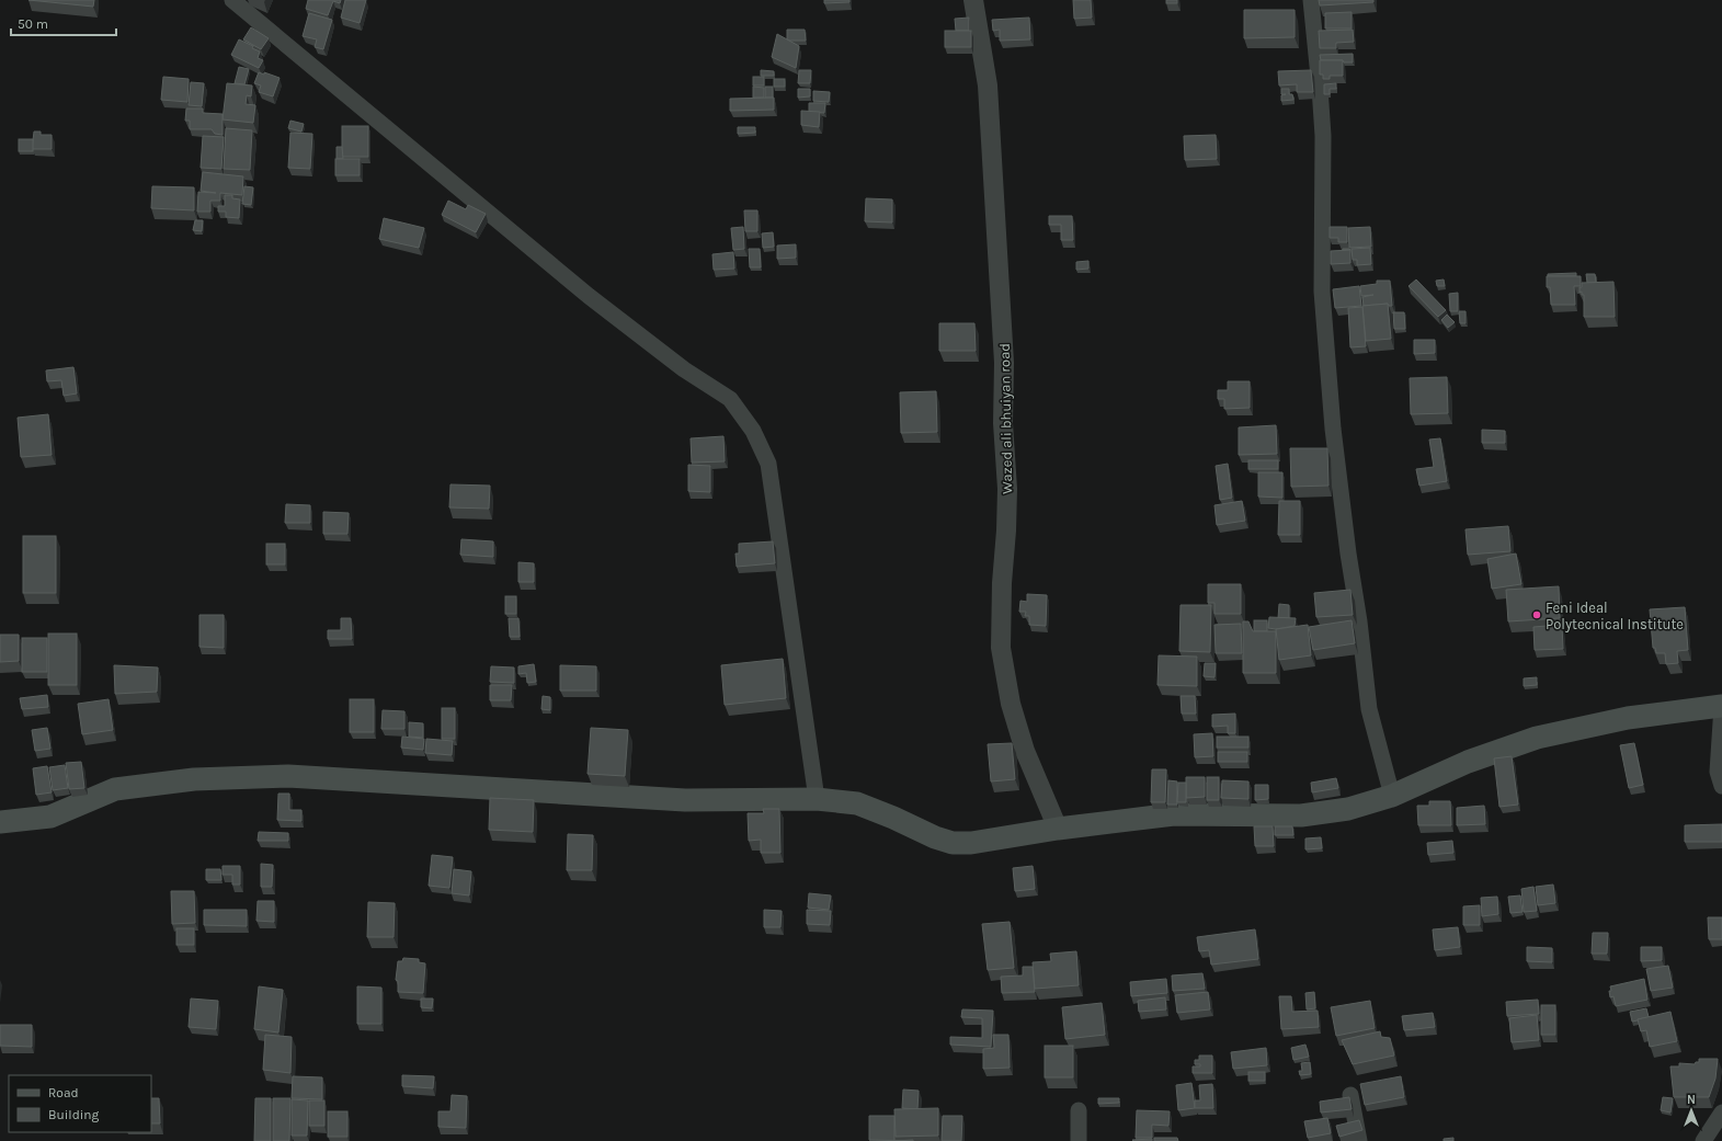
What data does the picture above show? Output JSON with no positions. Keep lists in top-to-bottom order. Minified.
{"streets":{"street":["Wazed ali bhuiyan road"]},"places":["Feni Ideal Polytecnical Institute"],"legend":["Road","Building"],"scale_bar":"50 m","north":"top"}
